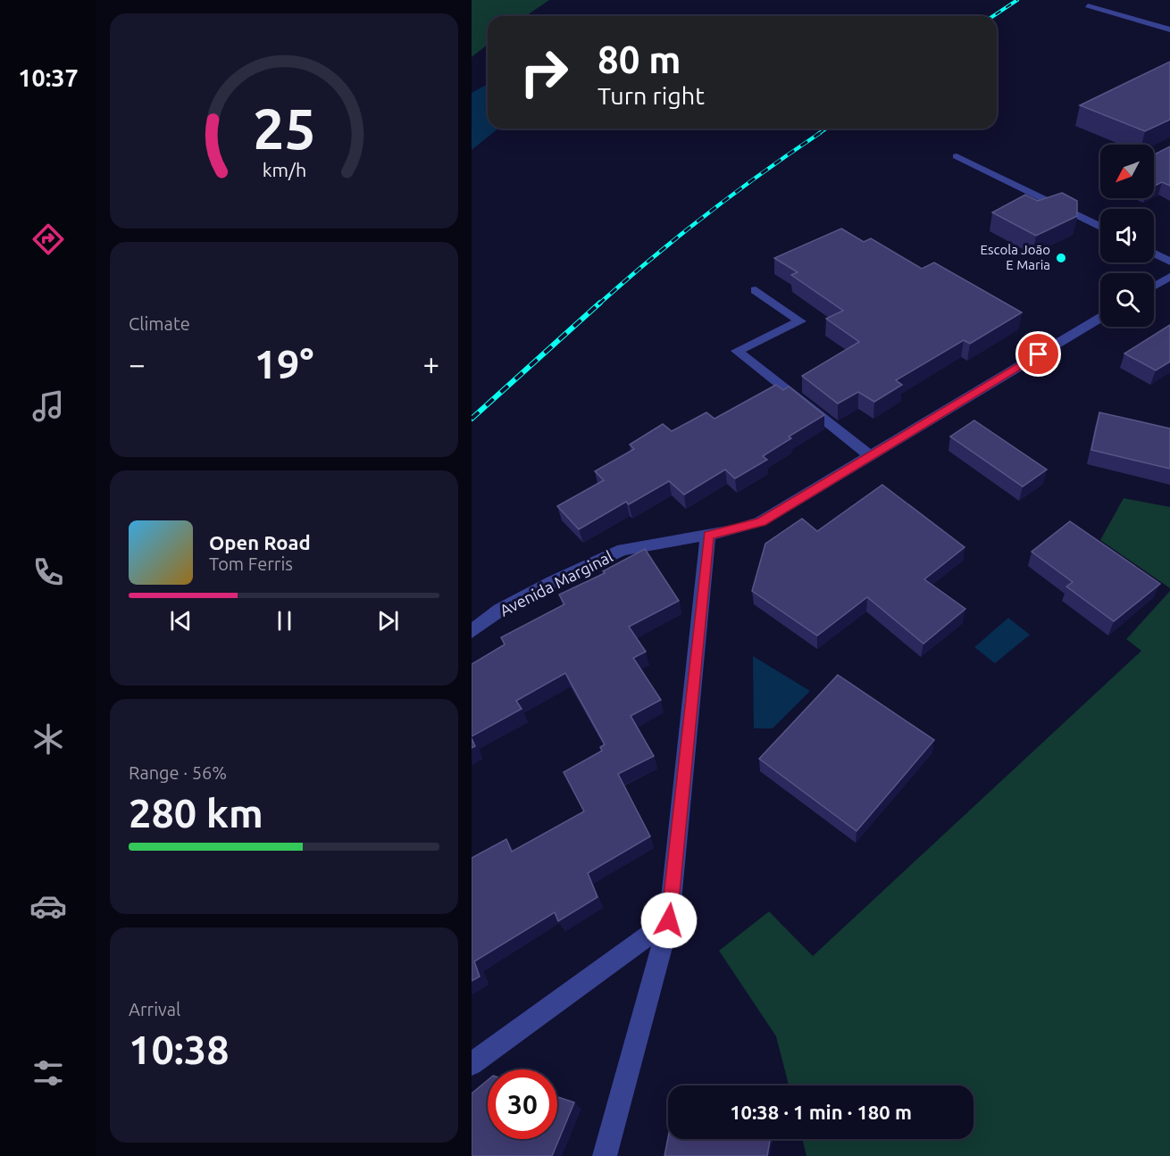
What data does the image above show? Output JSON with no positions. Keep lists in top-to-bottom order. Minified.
{"streets":{"street":["Avenida Marginal"]},"places":["Escola João E Maria"],"north":"bottom left","page":{"tabs":"10:37","turn":["80 m","Turn right"],"tile":["Climate",["Range · 56%","280 km"],["Arrival","10:38"]],"heat":["−","19°","+"],"song":["Open Road","Tom Ferris"],"limit":"30","trip":"10:38 · 1 min · 180 m","gauge":["25","km/h"]}}
